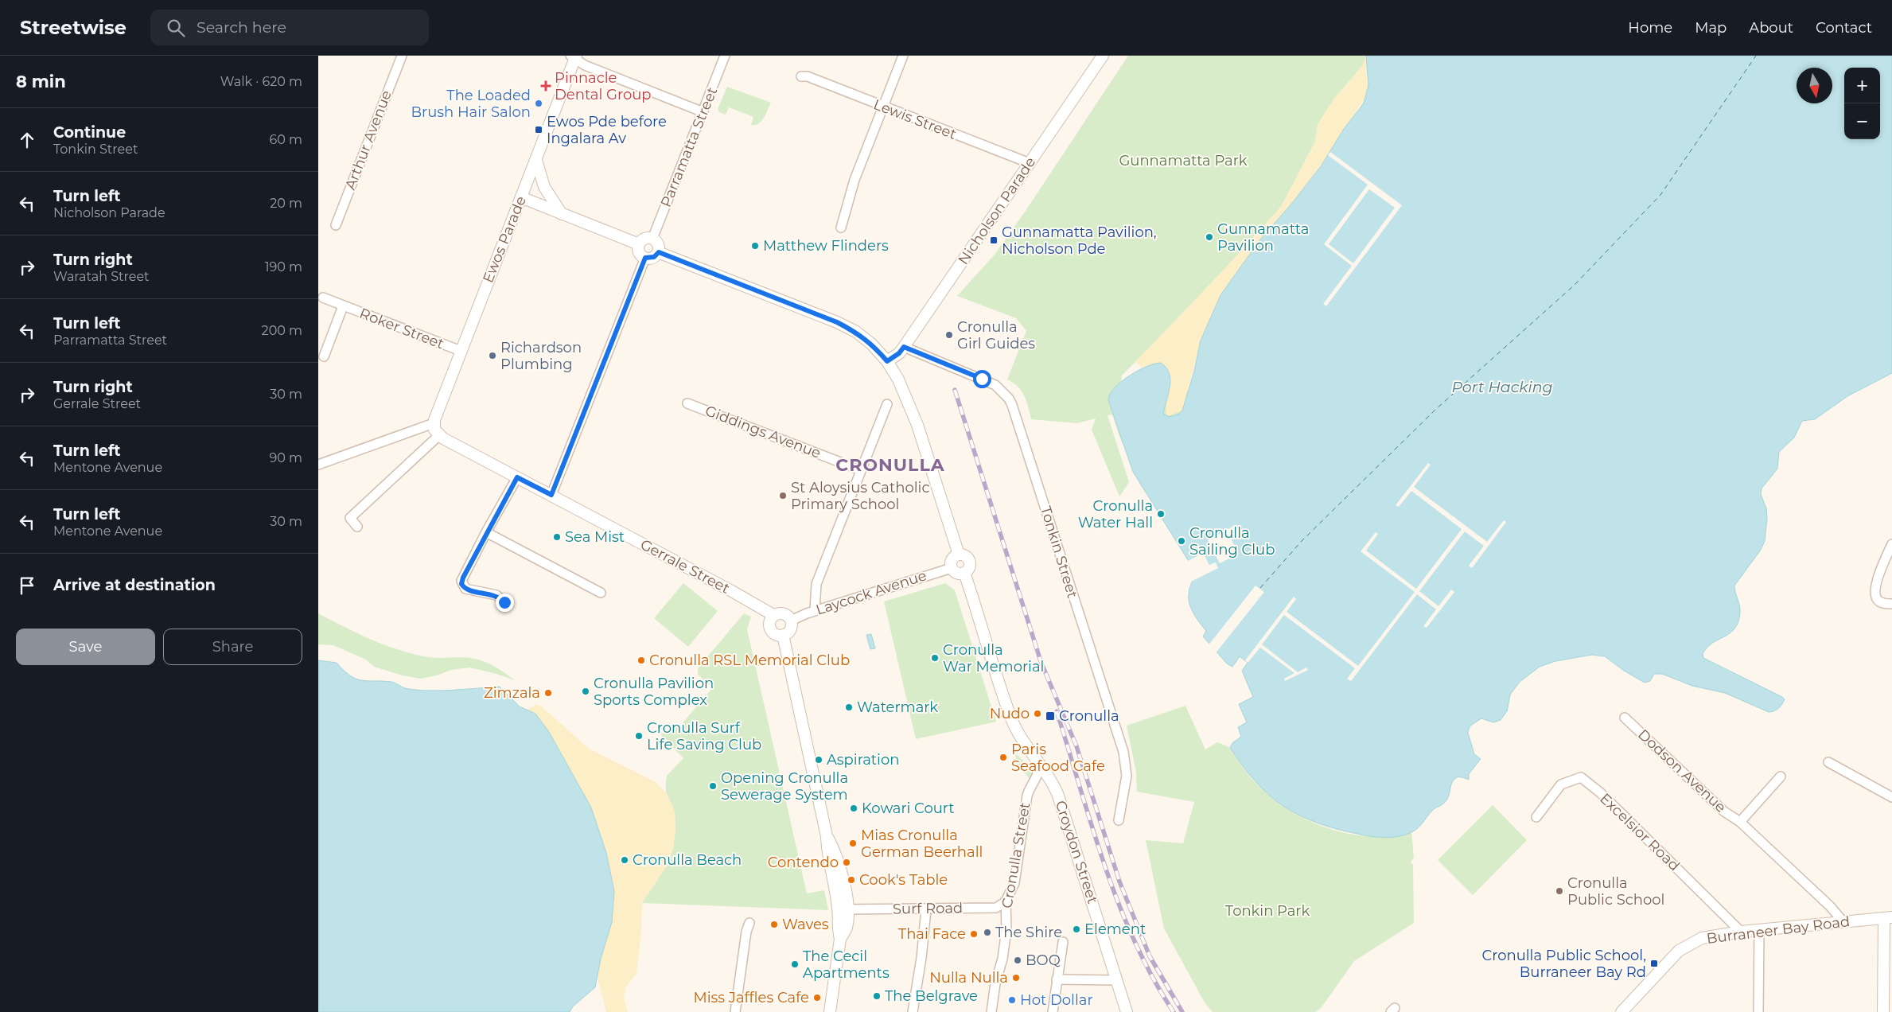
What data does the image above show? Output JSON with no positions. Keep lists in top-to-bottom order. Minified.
{"streets":{"street":["Lewis Street","Arthur Avenue","Parramatta Street","Nicholson Parade","Ewos Parade","Roker Street","Giddings Avenue","Tonkin Street","Gerrale Street","Laycock Avenue","Dodson Avenue","Excelsior Road","Croydon Street","Cronulla Street","Surf Road","Burraneer Bay Road"]},"crossings":[["Lewis Street","Nicholson Parade"],["Nicholson Parade","Tonkin Street"],["Ewos Parade","Roker Street"],["Gerrale Street","Laycock Avenue"],["Dodson Avenue","Burraneer Bay Road"],["Excelsior Road","Burraneer Bay Road"],["Croydon Street","Cronulla Street"],["Cronulla Street","Surf Road"]],"districts":["CRONULLA"],"water":["Port Hacking"],"parks":["Gunnamatta Park","Tonkin Park"],"places":{"health":["Pinnacle Dental Group"],"other":["The Loaded Brush Hair Salon","Gunnamatta Pavilion","Matthew Flinders","Cronulla Girl Guides","Richardson Plumbing","St Aloysius Catholic Primary School","Cronulla Water Hall","Sea Mist","Cronulla Sailing Club","Cronulla War Memorial","Cronulla RSL Memorial Club","Cronulla Pavilion Sports Complex","Zimzala","Watermark","Nudo","Cronulla Surf Life Saving Club","Paris Seafood Cafe","Aspiration","Opening Cronulla Sewerage System","Kowari Court","Mias Cronulla German Beerhall","Cronulla Beach","Contendo","Cook's Table","Cronulla Public School","Waves","Element","The Shire","Thai Face","BOQ","The Cecil Apartments","Nulla Nulla","The Belgrave","Miss Jaffles Cafe","Hot Dollar"],"transit":["Ewos Pde before Ingalara Av","Gunnamatta Pavilion, Nicholson Pde","Cronulla","Cronulla Public School, Burraneer Bay Rd"]},"north":"bottom","page":{"header":"Streetwise","search":"Search here","nav":["Home","Map","About","Contact"],"heading":["8 min","Walk · 620 m"],"map_buttons":["+","−"],"list":[["Continue","Tonkin Street","60 m"],["Turn left","Nicholson Parade","20 m"],["Turn right","Waratah Street","190 m"],["Turn left","Parramatta Street","200 m"],["Turn right","Gerrale Street","30 m"],["Turn left","Mentone Avenue","90 m"],["Turn left","Mentone Avenue","30 m"],"Arrive at destination"],"buttons":["Save","Share"]}}
